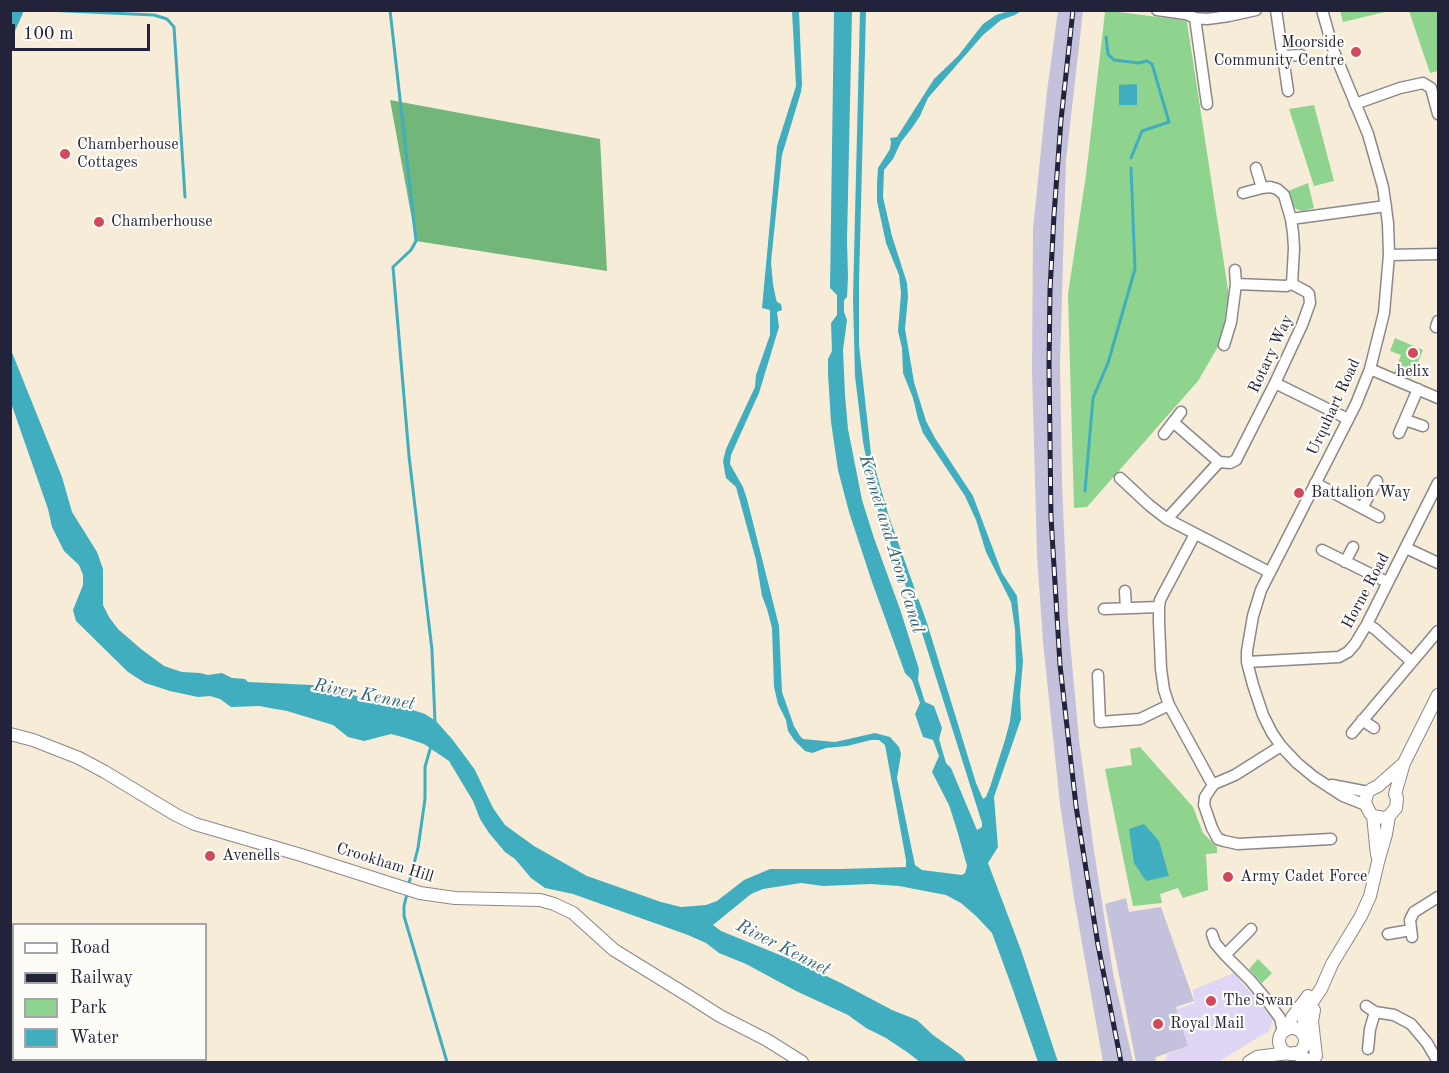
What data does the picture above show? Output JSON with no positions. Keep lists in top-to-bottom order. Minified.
{"streets":{"street":["Rotary Way","Urquhart Road","Horne Road","Crookham Hill"]},"crossings":[["Urquhart Road","Horne Road"]],"water":["Kennet and Avon Canal","River Kennet"],"places":["Moorside Community Centre","Chamberhouse Cottages","Chamberhouse","helix","Battalion Way","Avenells","Army Cadet Force","The Swan","Royal Mail"],"legend":["Road","Railway","Park","Water"],"scale_bar":"100 m"}
